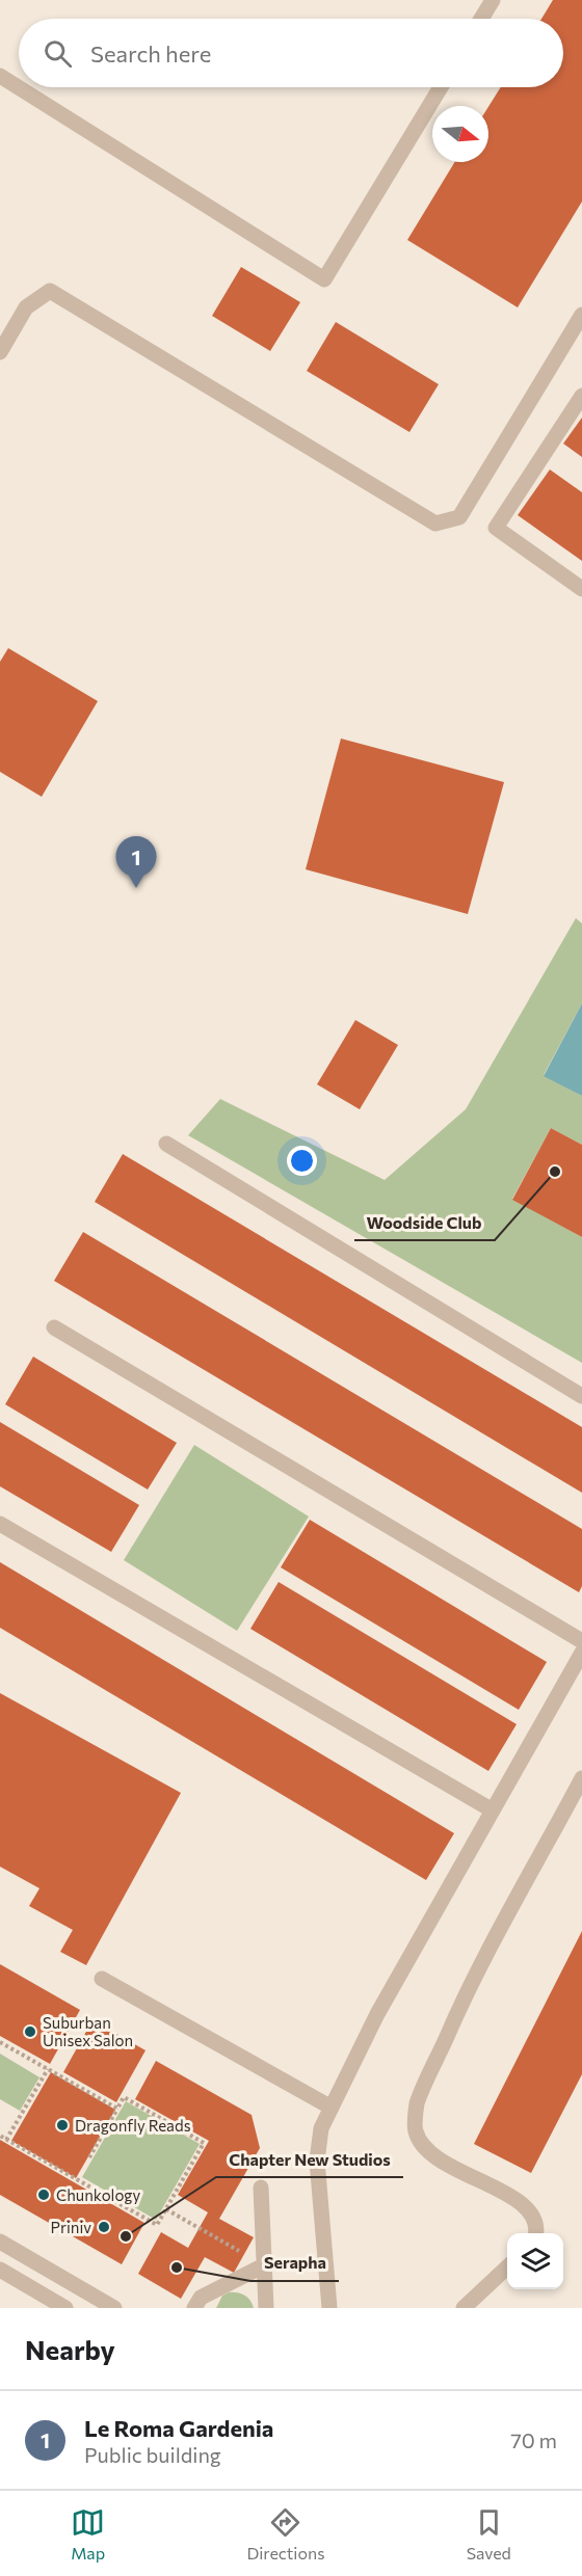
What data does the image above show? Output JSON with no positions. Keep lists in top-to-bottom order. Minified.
{"places":["Woodside Club","Suburban Unisex Salon","Dragonfly Reads","Chunkology","Priniv","Chapter New Studios","Serapha"],"north":"right","page":{"search":"Search here","pins":"1","heading":"Nearby","list":[{"mark":"1","name":"Le Roma Gardenia","note":"Public building","value":"70 m"}],"nav":["Map","Directions","Saved"]}}
